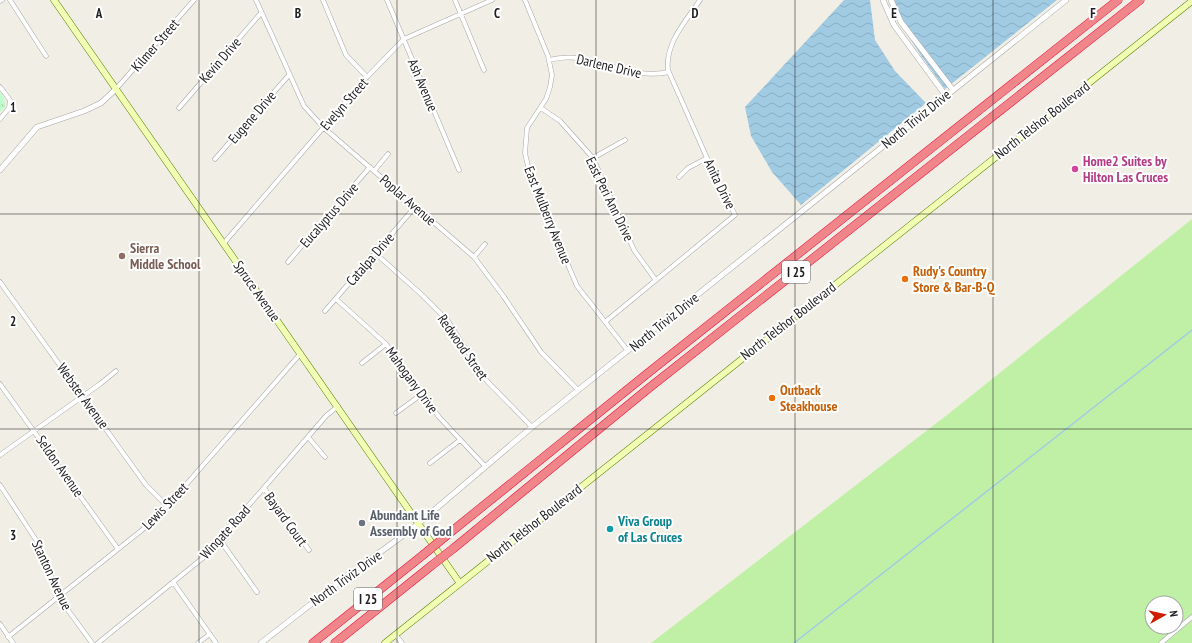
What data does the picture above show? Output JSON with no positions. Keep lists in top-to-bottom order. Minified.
{"streets":{"highway":["I 25"],"main road":["North Telshor Boulevard","Spruce Avenue"],"street":["Kilmer Street","Kevin Drive","Darlene Drive","Ash Avenue","Evelyn Street","Eugene Drive","North Triviz Drive","Anita Drive","East Peri Ann Drive","Poplar Avenue","Eucalyptus Drive","East Mulberry Avenue","Catalpa Drive","Redwood Street","Mahogany Drive","Webster Avenue","Seldon Avenue","Lewis Street","Bayard Court","Wingate Road","Stanton Avenue"]},"crossings":[["Kilmer Street","Spruce Avenue"],["Kevin Drive","Poplar Avenue"],["Darlene Drive","Anita Drive"],["Darlene Drive","East Mulberry Avenue"],["Ash Avenue","Evelyn Street"],["Evelyn Street","Poplar Avenue"],["Evelyn Street","Spruce Avenue"],["Eugene Drive","Poplar Avenue"],["North Triviz Drive","Poplar Avenue"],["North Triviz Drive","East Mulberry Avenue"],["North Triviz Drive","Spruce Avenue"],["North Triviz Drive","Redwood Street"],["North Triviz Drive","Mahogany Drive"],["North Telshor Boulevard","Spruce Avenue"],["Anita Drive","East Peri Ann Drive"],["Anita Drive","East Mulberry Avenue"],["East Peri Ann Drive","East Mulberry Avenue"],["Poplar Avenue","Eucalyptus Drive"],["Poplar Avenue","Catalpa Drive"],["Catalpa Drive","Redwood Street"],["Catalpa Drive","Mahogany Drive"],["Spruce Avenue","Lewis Street"],["Spruce Avenue","Wingate Road"],["Webster Avenue","Lewis Street"],["Seldon Avenue","Lewis Street"],["Lewis Street","Stanton Avenue"],["Bayard Court","Wingate Road"]],"places":["Home2 Suites by Hilton Las Cruces","Sierra Middle School","Rudy's Country Store & Bar-B-Q","Outback Steakhouse","Abundant Life Assembly of God","Viva Group of Las Cruces"],"north":"right","grid":{"columns":["A","B","C","D","E","F"],"rows":["1","2","3"]}}
